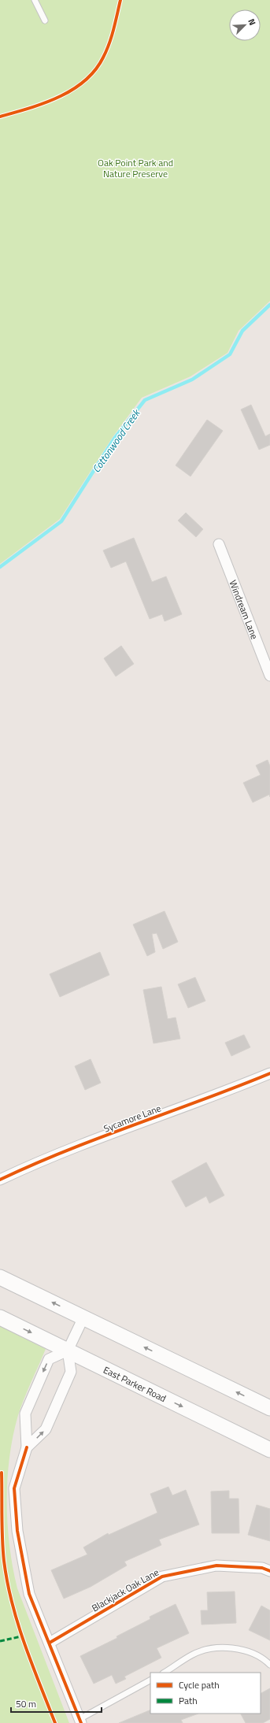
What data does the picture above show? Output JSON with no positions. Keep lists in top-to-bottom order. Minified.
{"streets":{"main road":["East Parker Road"],"street":["Windream Lane","Sycamore Lane","Blackjack Oak Lane"]},"water":["Cottonwood Creek"],"parks":["Oak Point Park and Nature Preserve"],"legend":["Cycle path","Path"],"scale_bar":"50 m","north":"top right"}
